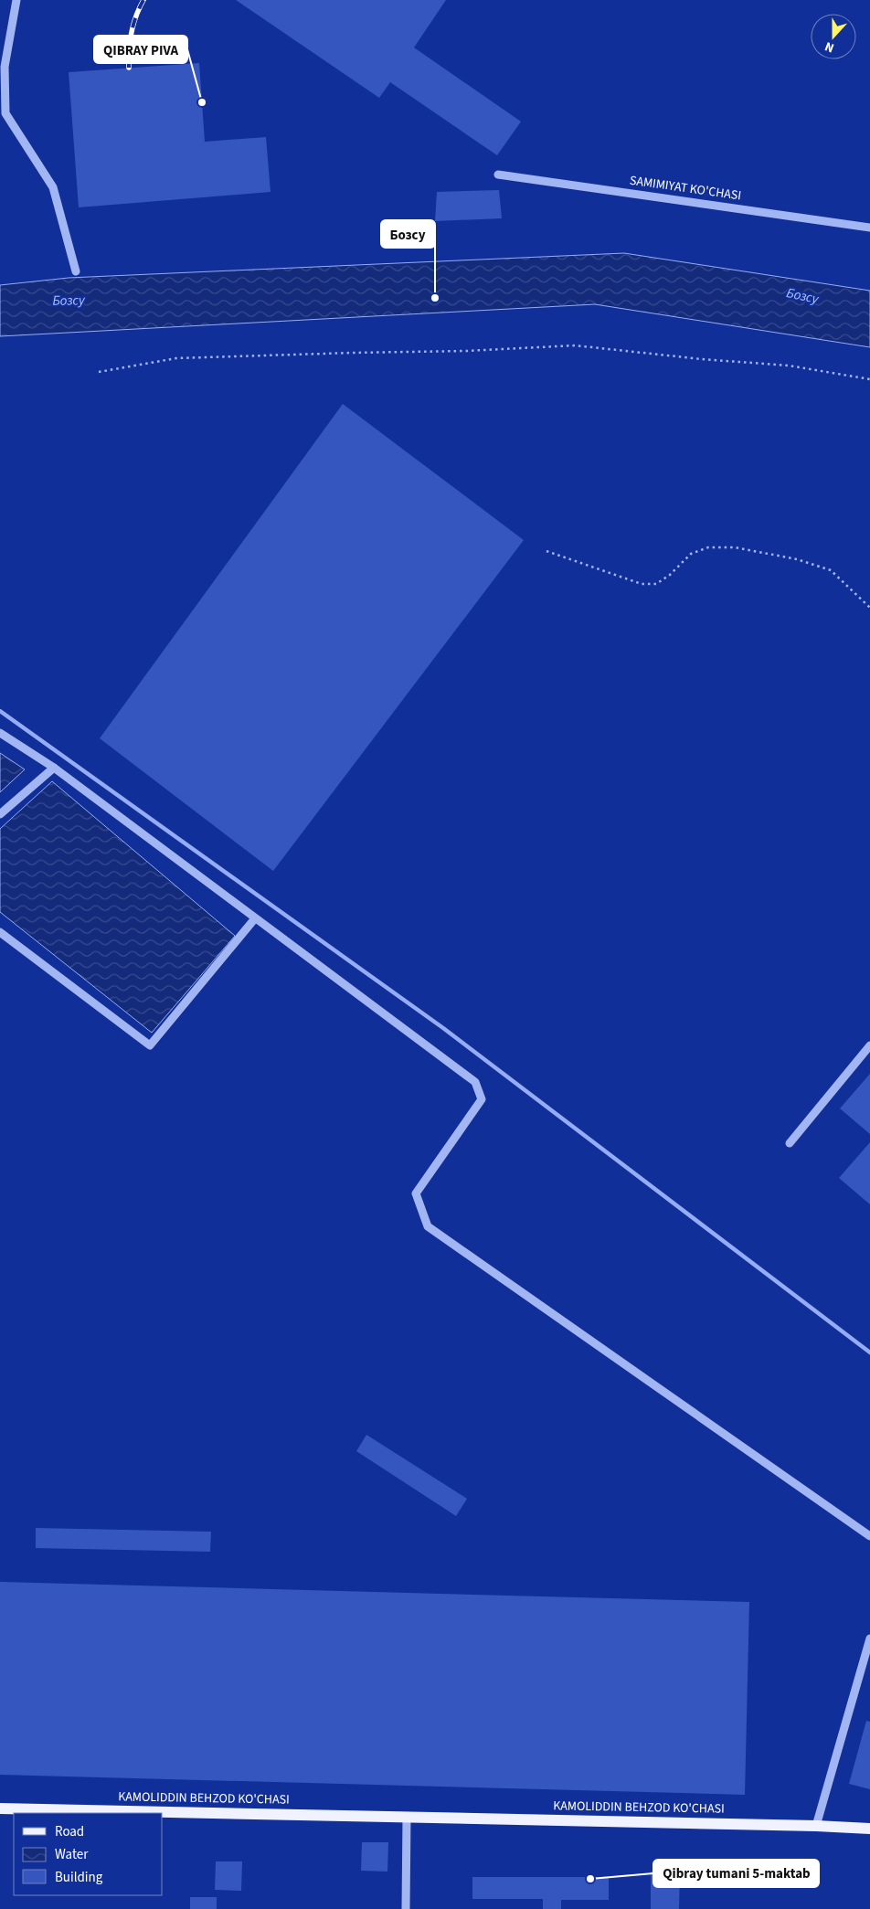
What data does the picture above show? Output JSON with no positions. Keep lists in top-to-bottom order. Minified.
{"streets":{"main road":["KAMOLIDDIN BEHZOD KO'CHASI"],"street":["SAMIMIYAT KO'CHASI"]},"water":["Бозсу"],"places":["QIBRAY PIVA","Бозсу","Qibray tumani 5-maktab"],"legend":["Road","Water","Building"],"north":"bottom"}
